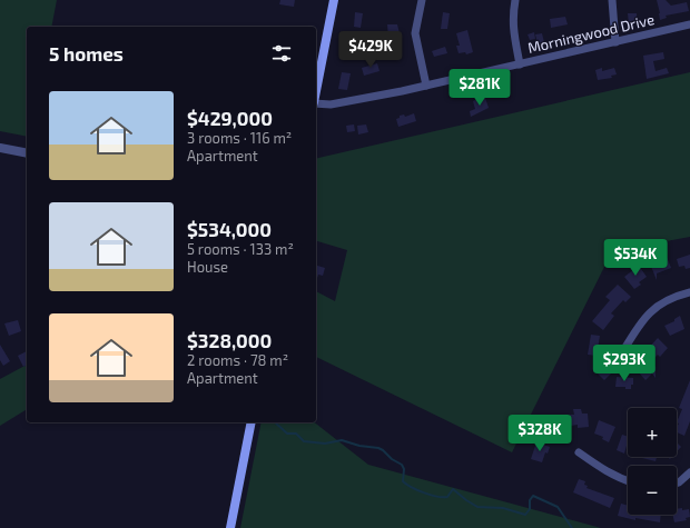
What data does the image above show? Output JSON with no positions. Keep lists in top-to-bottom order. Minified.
{"streets":{"street":["Morningwood Drive"]},"page":{"heading":"5 homes","price":["$429K","$281K","$534K","$293K","$328K"],"list":[{"name":"$429,000","note":"3 rooms · 116 m² · Apartment"},{"name":"$534,000","note":"5 rooms · 133 m² · House"},{"name":"$328,000","note":"2 rooms · 78 m² · Apartment"}],"map_buttons":["+","−"]}}
